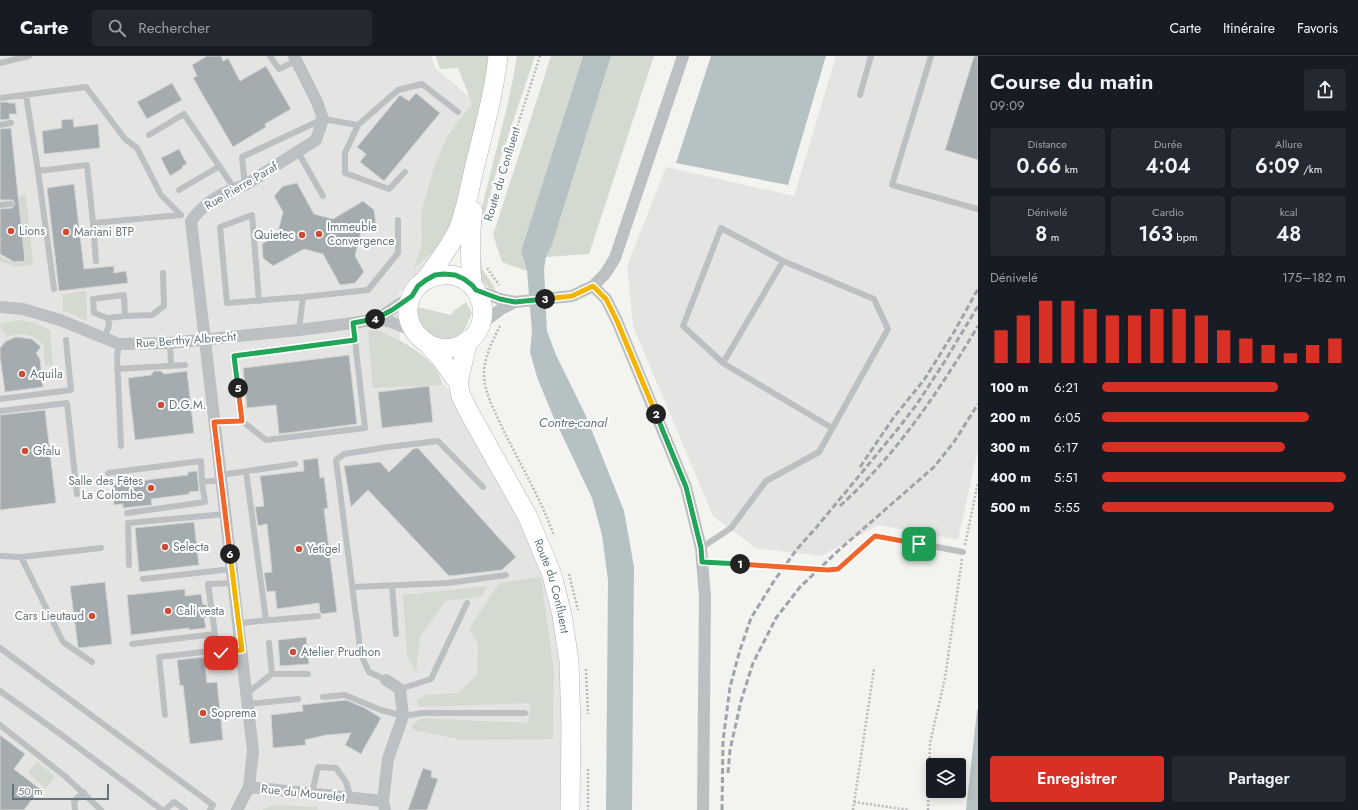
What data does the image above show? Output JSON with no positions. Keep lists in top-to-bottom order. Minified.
{"streets":{"main road":["Route du Confluent"],"street":["Rue Pierre Paraf","Rue Berthy Albrecht","Rue du Mourelet"]},"crossings":[["Route du Confluent","Rue Berthy Albrecht"]],"water":["Contre-canal"],"places":["Lions","Mariani BTP","Immeuble Convergence","Quietec","Aquila","D.G.M.","Gfalu","Salle des Fêtes La Colombe","Selecta","Yetigel","Cali vesta","Cars Lieutaud","Atelier Prudhon","Soprema"],"scale_bar":"50 m","page":{"header":"Carte","search":"Rechercher","nav":["Carte","Itinéraire","Favoris"],"heading":["Course du matin","09:09"],"stats":[["Distance","0.66 km"],["Durée","4:04"],["Allure","6:09 /km"],["Dénivelé","8 m"],["Cardio","163 bpm"],["kcal","48"]],"chart":["Dénivelé","175–182 m"],"pins":["3","4","5","2","6","1"],"list":[{"name":"100 m","note":"6:21"},{"name":"200 m","note":"6:05"},{"name":"300 m","note":"6:17"},{"name":"400 m","note":"5:51"},{"name":"500 m","note":"5:55"}],"buttons":["Enregistrer","Partager"],"scale":"50 m"}}
